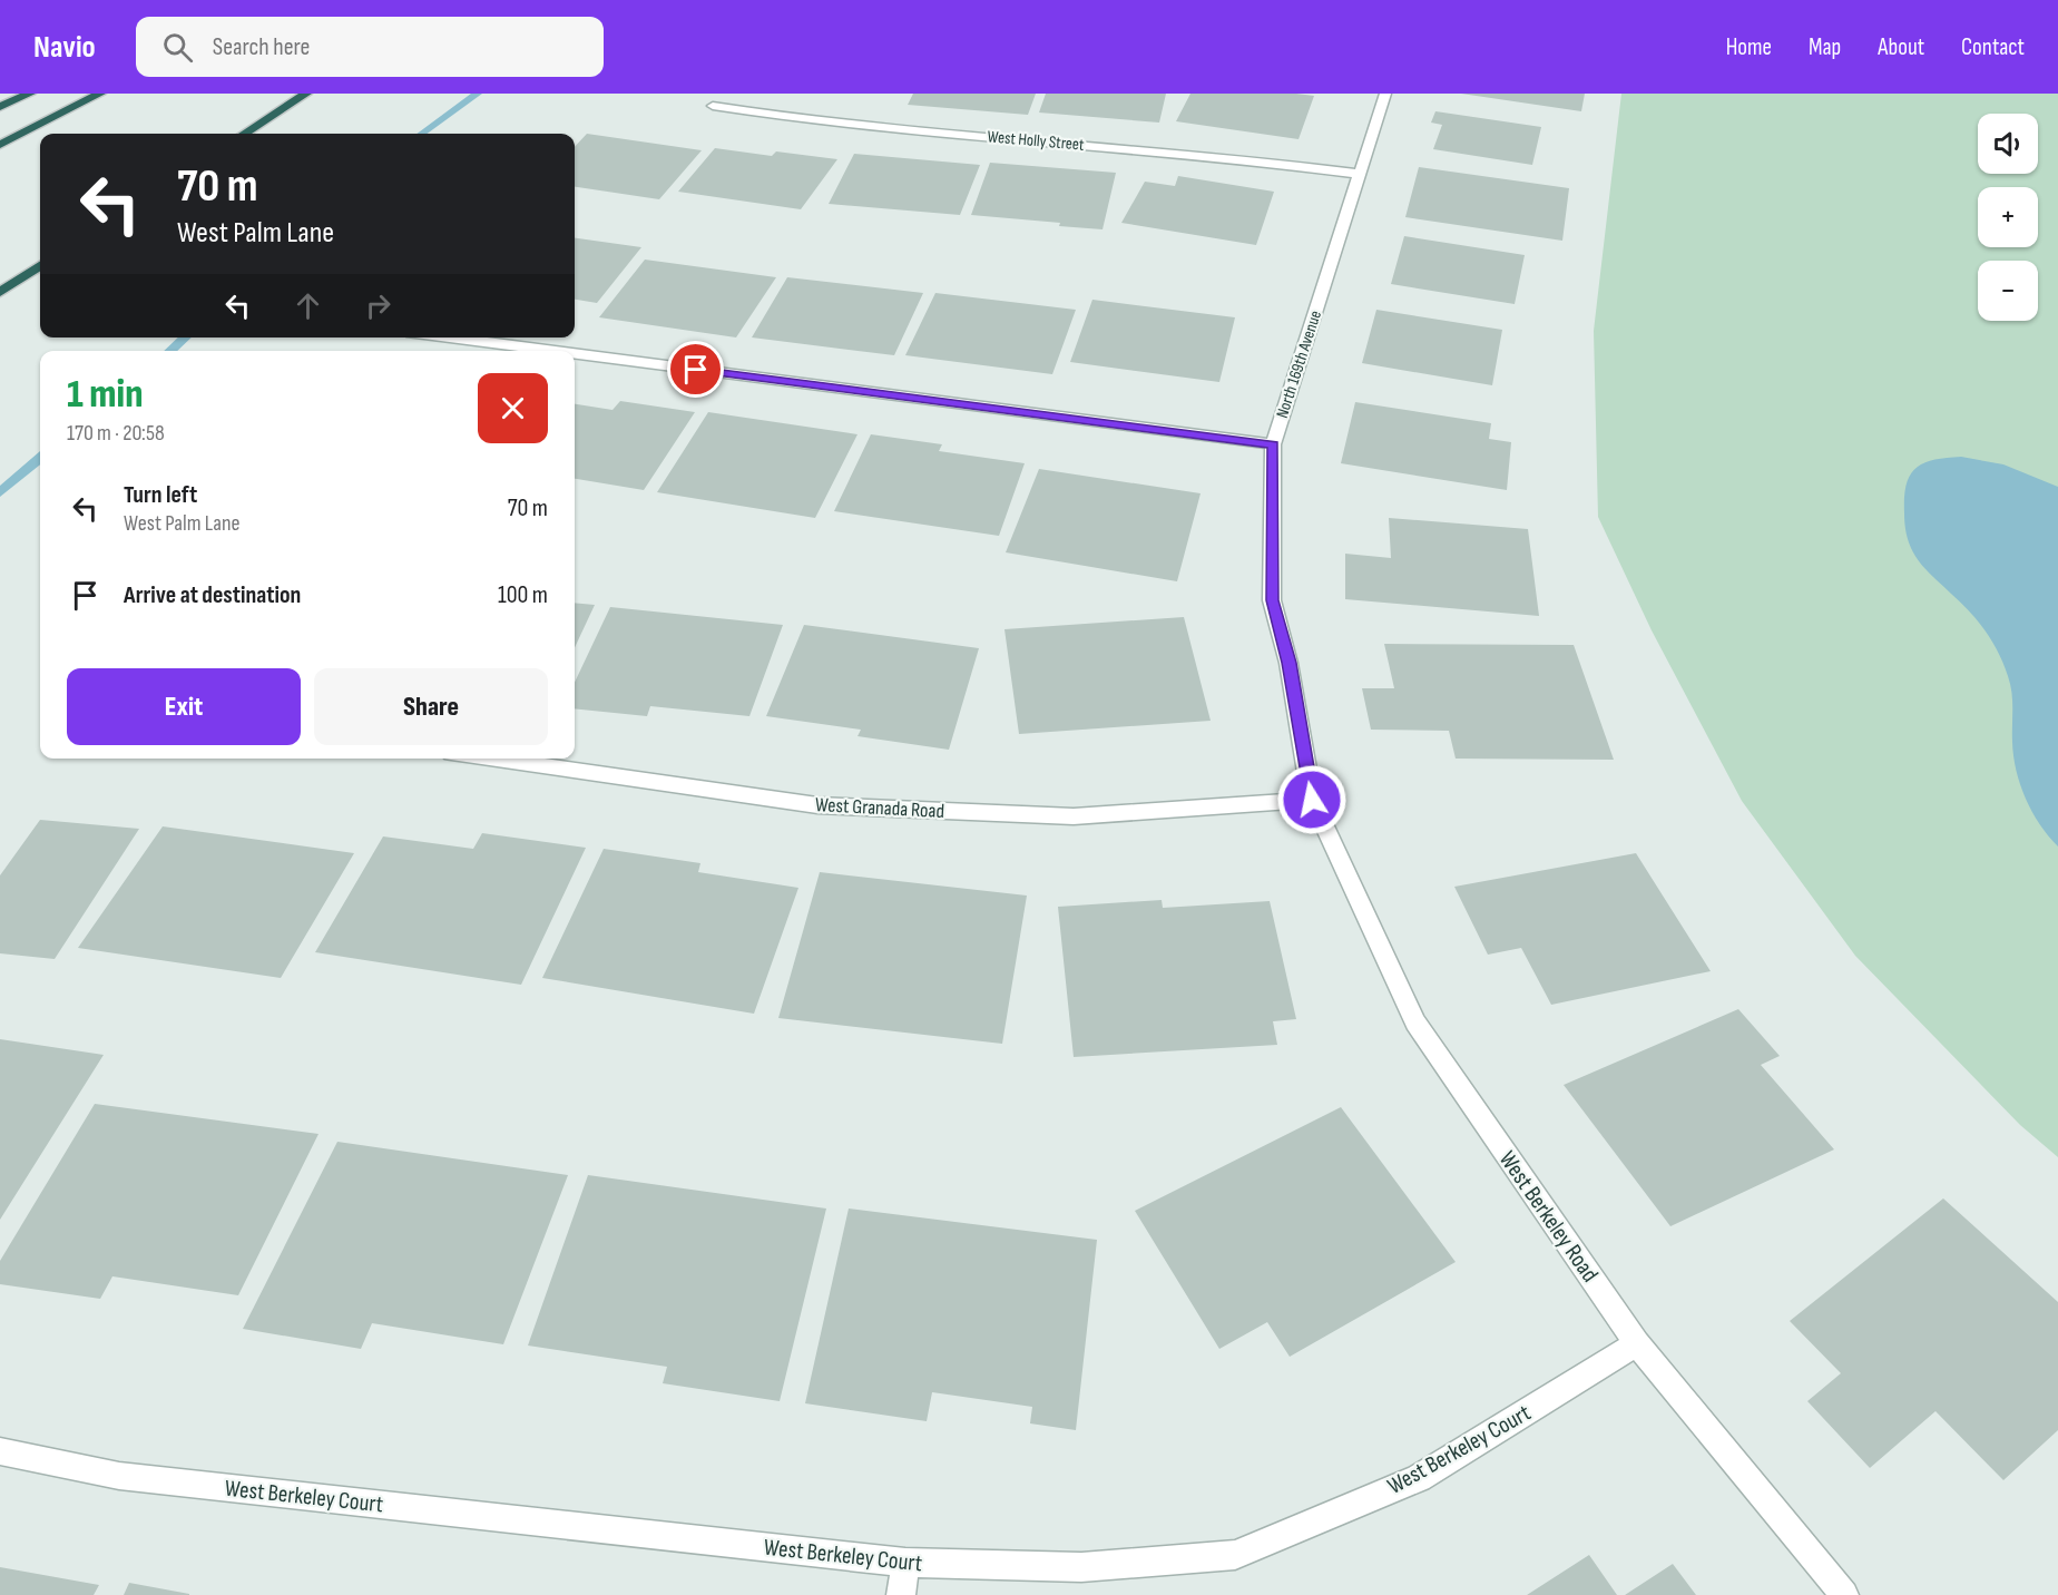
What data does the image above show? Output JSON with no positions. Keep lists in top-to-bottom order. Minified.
{"streets":{"street":["West Holly Street","North 169th Avenue","West Granada Road","West Berkeley Road","West Berkeley Court"]},"crossings":[["West Holly Street","North 169th Avenue"],["North 169th Avenue","West Granada Road"],["North 169th Avenue","West Berkeley Road"],["West Granada Road","West Berkeley Road"],["West Berkeley Road","West Berkeley Court"]],"page":{"header":"Navio","search":"Search here","nav":["Home","Map","About","Contact"],"map_buttons":["+","−"],"turn":["70 m","West Palm Lane"],"heading":["1 min","170 m · 20:58"],"list":[{"name":"Turn left","note":"West Palm Lane","value":"70 m"},{"name":"Arrive at destination","value":"100 m"}],"buttons":["Exit","Share"]}}
